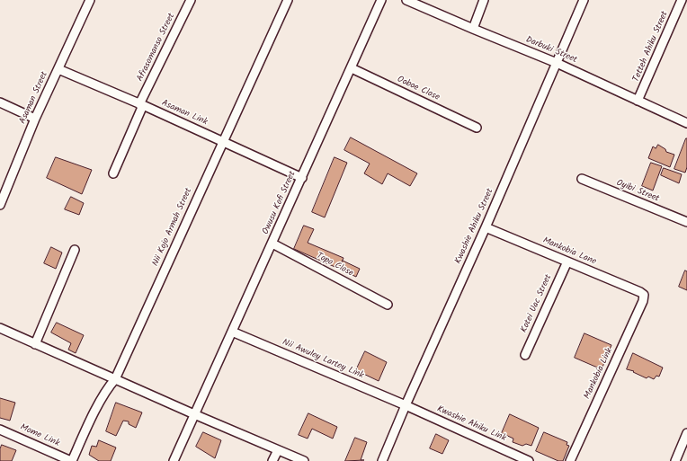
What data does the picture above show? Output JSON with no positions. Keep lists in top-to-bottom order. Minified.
{"streets":{"street":["Tetteh Ahiku Street","Afrasomanso Street","Darbuki Street","Ooboe Close","Asaman Street","Asaman Link","Oyibi Street","Owusu Kofi Street","Kwashie Ahiku Street","Nii Kojo Armah Street","Mankobia Lane","Topo Close","Kotei Uac Street","Nii Awuley Lartey Link","Mankobia Link","Kwashie Ahiku Link","Mome Link"]},"crossings":[["Tetteh Ahiku Street","Darbuki Street"],["Afrasomanso Street","Asaman Link"],["Darbuki Street","Kwashie Ahiku Street"],["Ooboe Close","Owusu Kofi Street"],["Asaman Street","Asaman Link"],["Asaman Link","Owusu Kofi Street"],["Asaman Link","Nii Kojo Armah Street"],["Owusu Kofi Street","Topo Close"],["Owusu Kofi Street","Nii Awuley Lartey Link"],["Kwashie Ahiku Street","Mankobia Lane"],["Kwashie Ahiku Street","Nii Awuley Lartey Link"],["Kwashie Ahiku Street","Kwashie Ahiku Link"],["Nii Kojo Armah Street","Mome Link"],["Mankobia Lane","Kotei Uac Street"],["Mankobia Lane","Mankobia Link"],["Nii Awuley Lartey Link","Kwashie Ahiku Link"]]}
